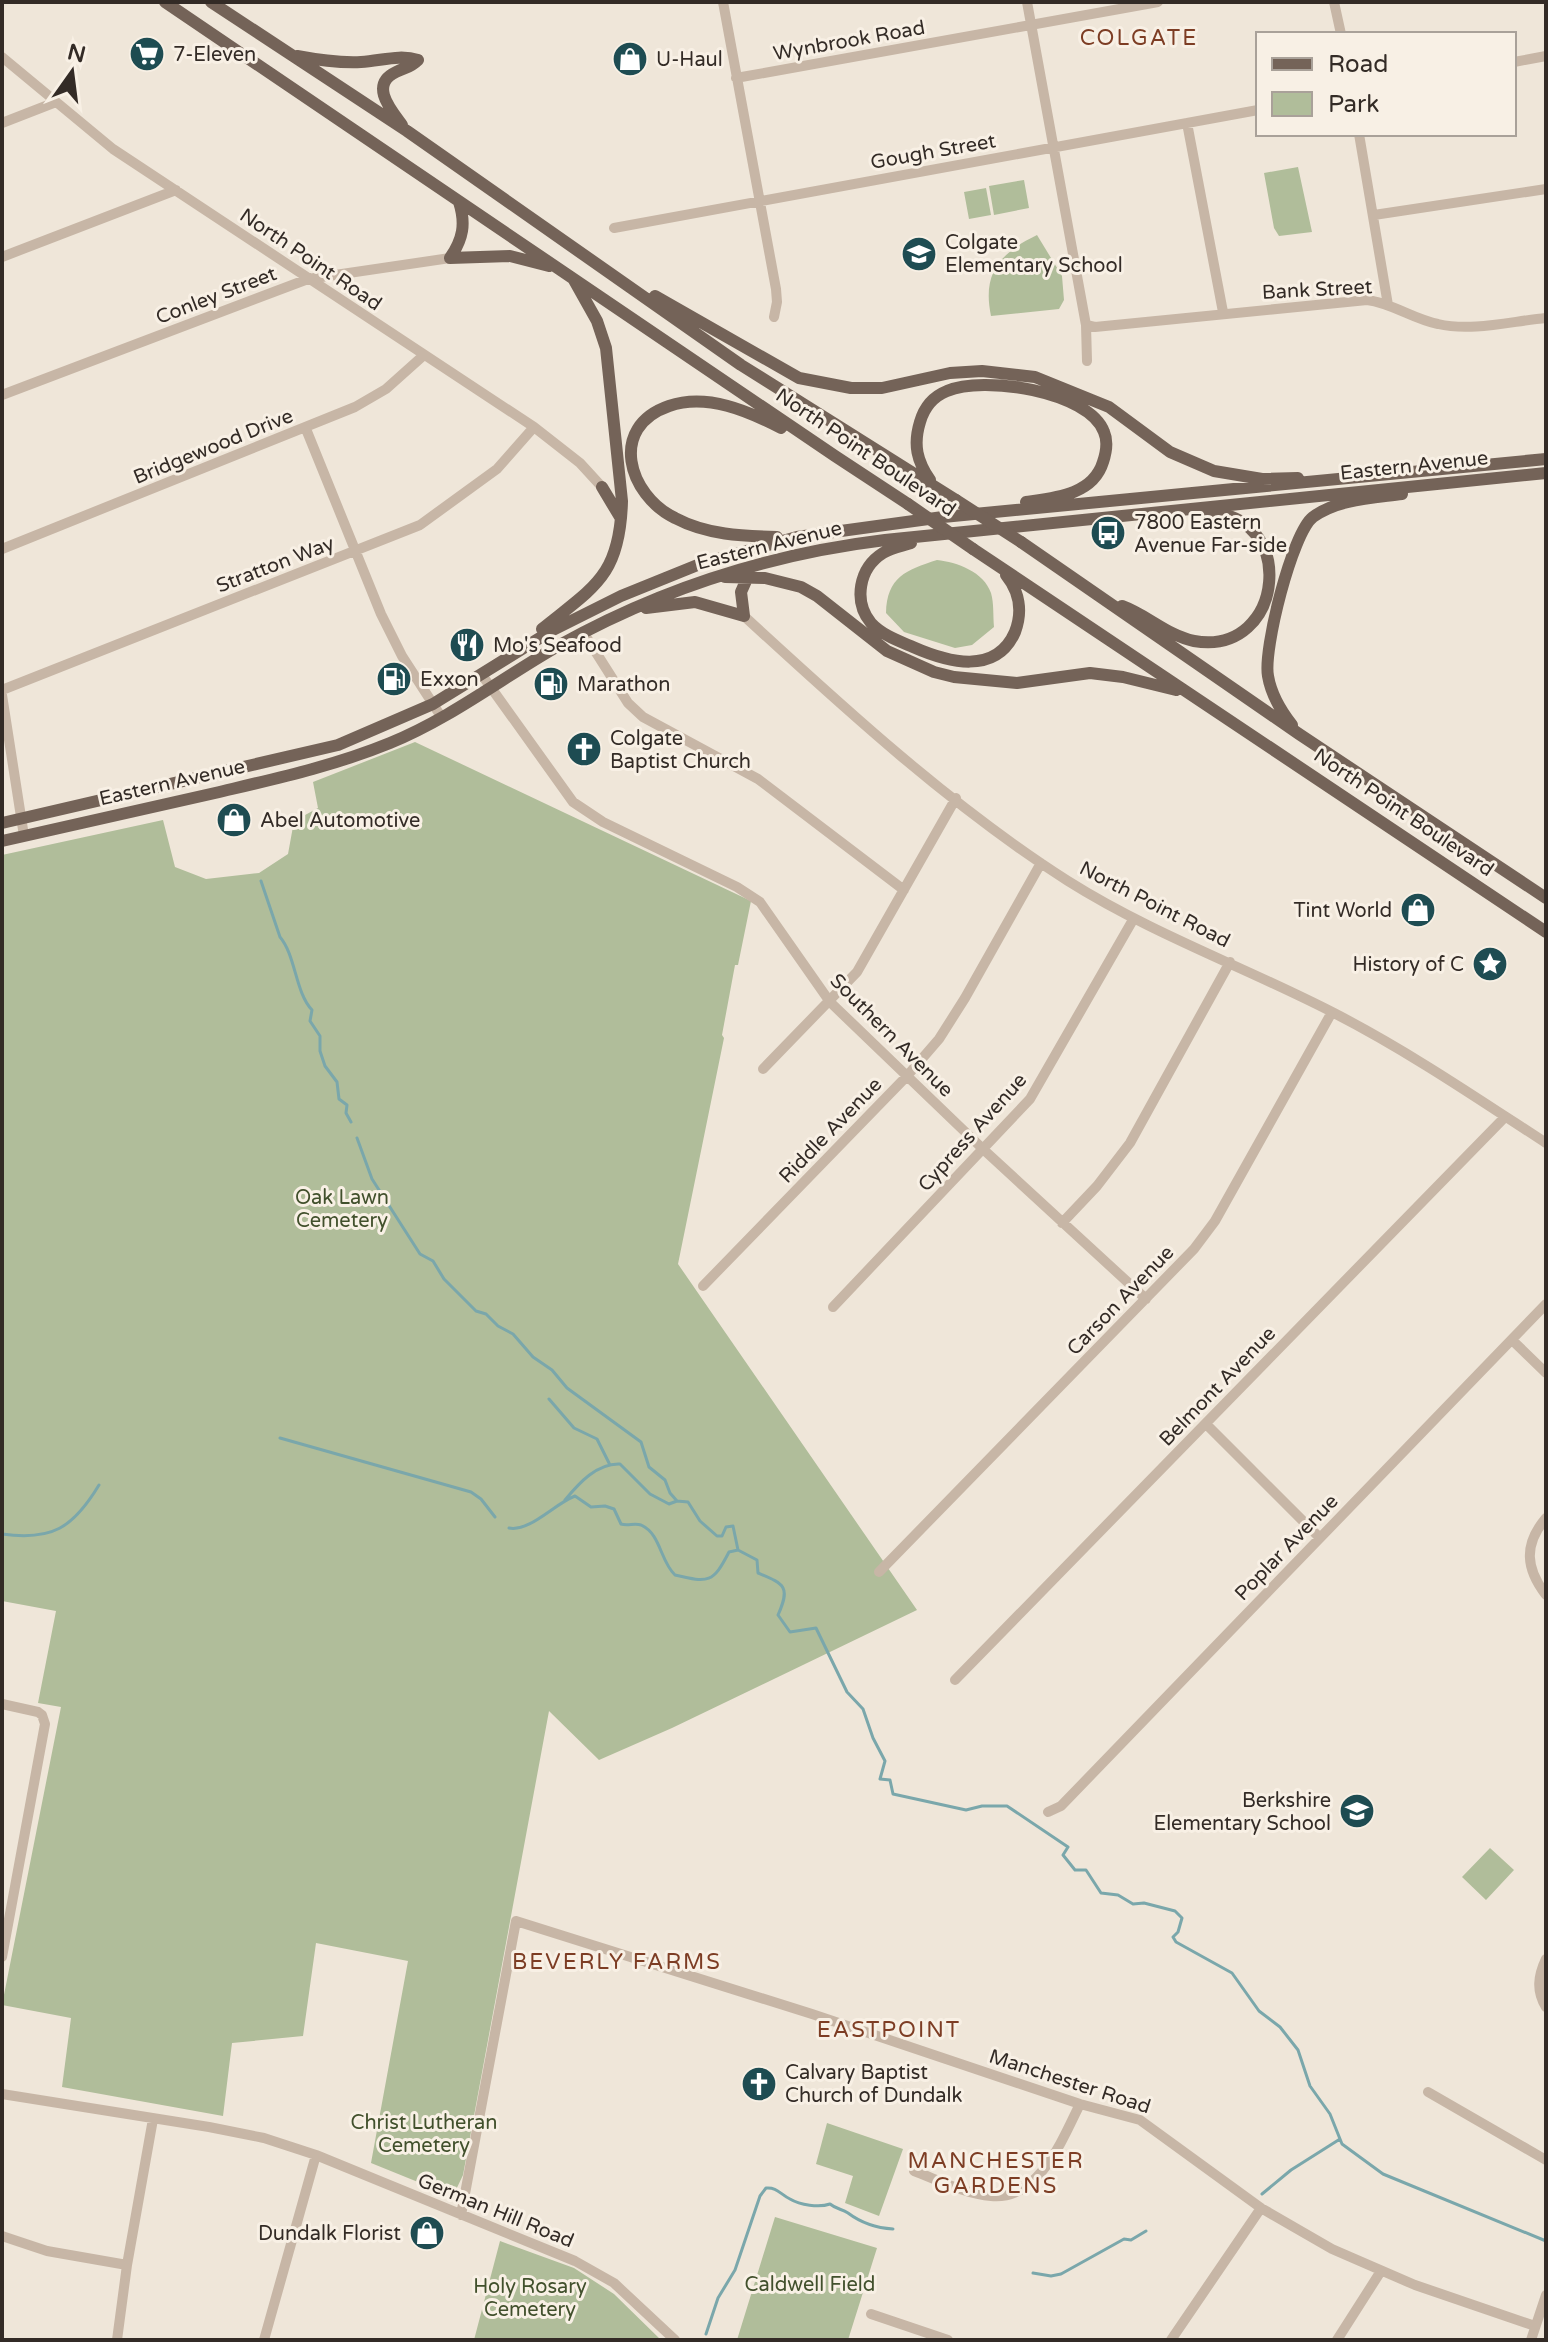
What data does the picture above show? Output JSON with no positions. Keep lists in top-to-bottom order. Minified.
{"streets":{"main road":["North Point Boulevard","Eastern Avenue"],"street":["Wynbrook Road","Gough Street","North Point Road","Bank Street","Conley Street","Bridgewood Drive","Stratton Way","Southern Avenue","Riddle Avenue","Cypress Avenue","Carson Avenue","Belmont Avenue","Poplar Avenue","Manchester Road","German Hill Road"]},"crossings":[["North Point Road","Conley Street"],["North Point Road","Bridgewood Drive"],["North Point Road","Stratton Way"],["North Point Road","Riddle Avenue"],["North Point Road","Cypress Avenue"],["North Point Road","Carson Avenue"],["North Point Road","Belmont Avenue"],["Eastern Avenue","Southern Avenue"],["Southern Avenue","Riddle Avenue"],["Southern Avenue","Cypress Avenue"],["Southern Avenue","Carson Avenue"],["Manchester Road","German Hill Road"]],"districts":["COLGATE","BEVERLY FARMS","EASTPOINT","MANCHESTER GARDENS"],"parks":["Oak Lawn Cemetery","Christ Lutheran Cemetery","Caldwell Field","Holy Rosary Cemetery"],"places":{"supermarket":["7-Eleven"],"shop":["U-Haul","Abel Automotive","Tint World","Dundalk Florist"],"school or university":["Colgate Elementary School","Berkshire Elementary School"],"bus stop":["7800 Eastern Avenue Far-side"],"restaurant":["Mo's Seafood"],"fuel station":["Exxon","Marathon"],"church":["Colgate Baptist Church","Calvary Baptist Church of Dundalk"],"place":["History of C"]},"legend":["Road","Park"],"north":"top"}
